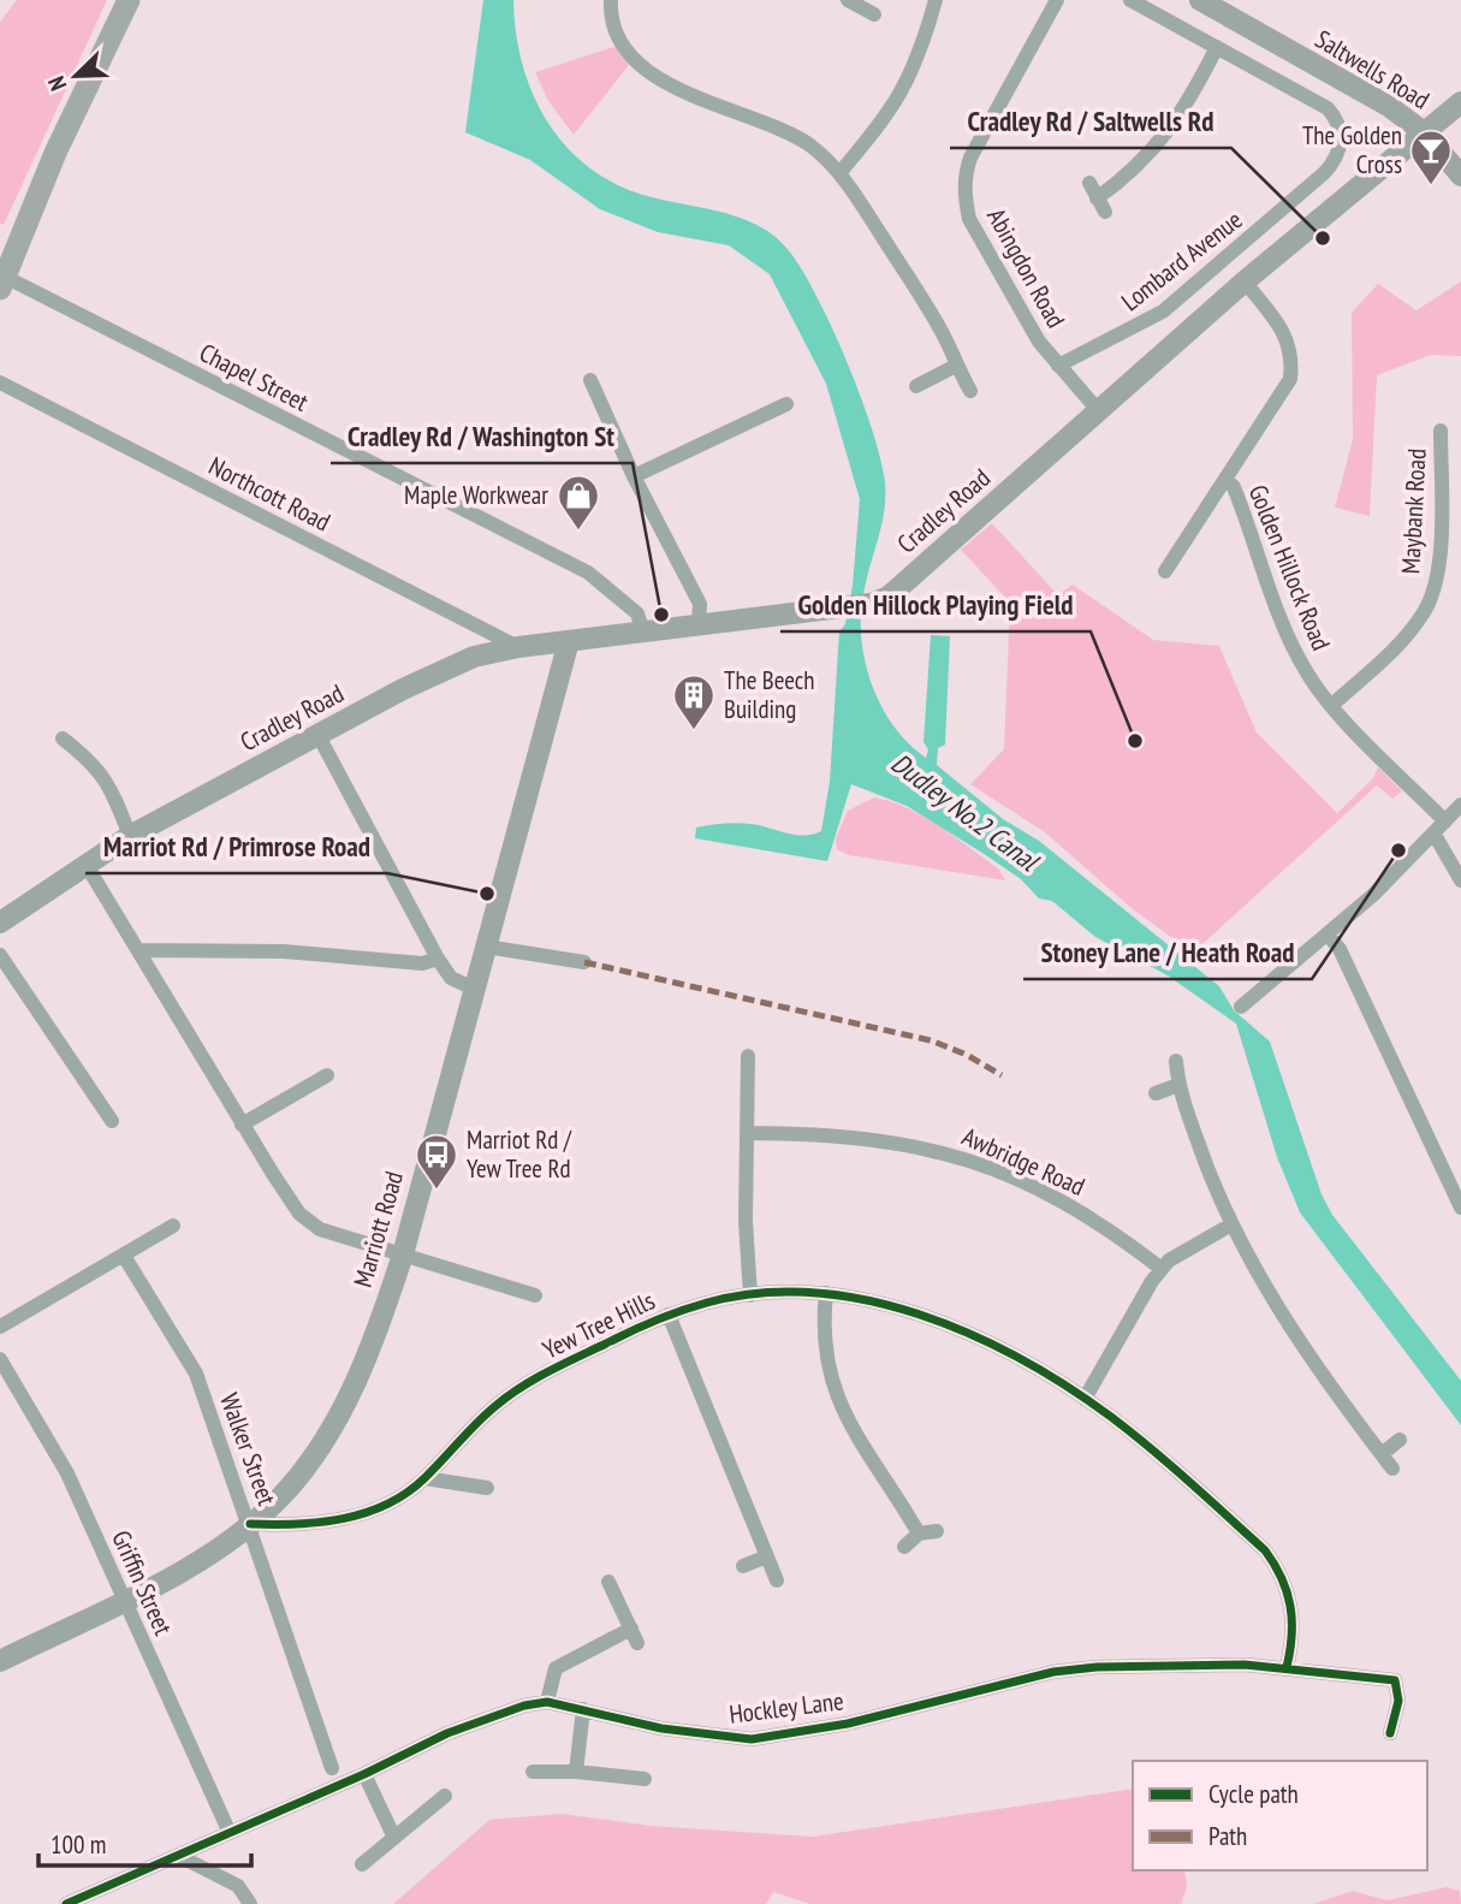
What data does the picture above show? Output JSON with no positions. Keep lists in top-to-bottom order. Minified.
{"streets":{"main road":["Saltwells Road","Cradley Road","Marriott Road"],"street":["Lombard Avenue","Abingdon Road","Chapel Street","Northcott Road","Maybank Road","Golden Hillock Road","Awbridge Road","Yew Tree Hills","Walker Street","Griffin Street","Hockley Lane"]},"crossings":[["Saltwells Road","Cradley Road"],["Lombard Avenue","Abingdon Road"],["Abingdon Road","Cradley Road"],["Chapel Street","Cradley Road"],["Northcott Road","Cradley Road"],["Cradley Road","Golden Hillock Road"],["Cradley Road","Marriott Road"],["Maybank Road","Golden Hillock Road"],["Marriott Road","Yew Tree Hills"],["Marriott Road","Walker Street"],["Marriott Road","Griffin Street"],["Yew Tree Hills","Walker Street"],["Yew Tree Hills","Hockley Lane"],["Griffin Street","Hockley Lane"]],"water":["Dudley No.2 Canal"],"places":{"bar":["The Golden Cross"],"other":["Cradley Rd / Saltwells Rd","Cradley Rd / Washington St","Golden Hillock Playing Field","Stoney Lane / Heath Road","Marriot Rd / Primrose Road"],"shop":["Maple Workwear"],"building":["The Beech Building"],"bus stop":["Marriot Rd / Yew Tree Rd"]},"legend":["Cycle path","Path"],"scale_bar":"100 m","north":"bottom left"}
